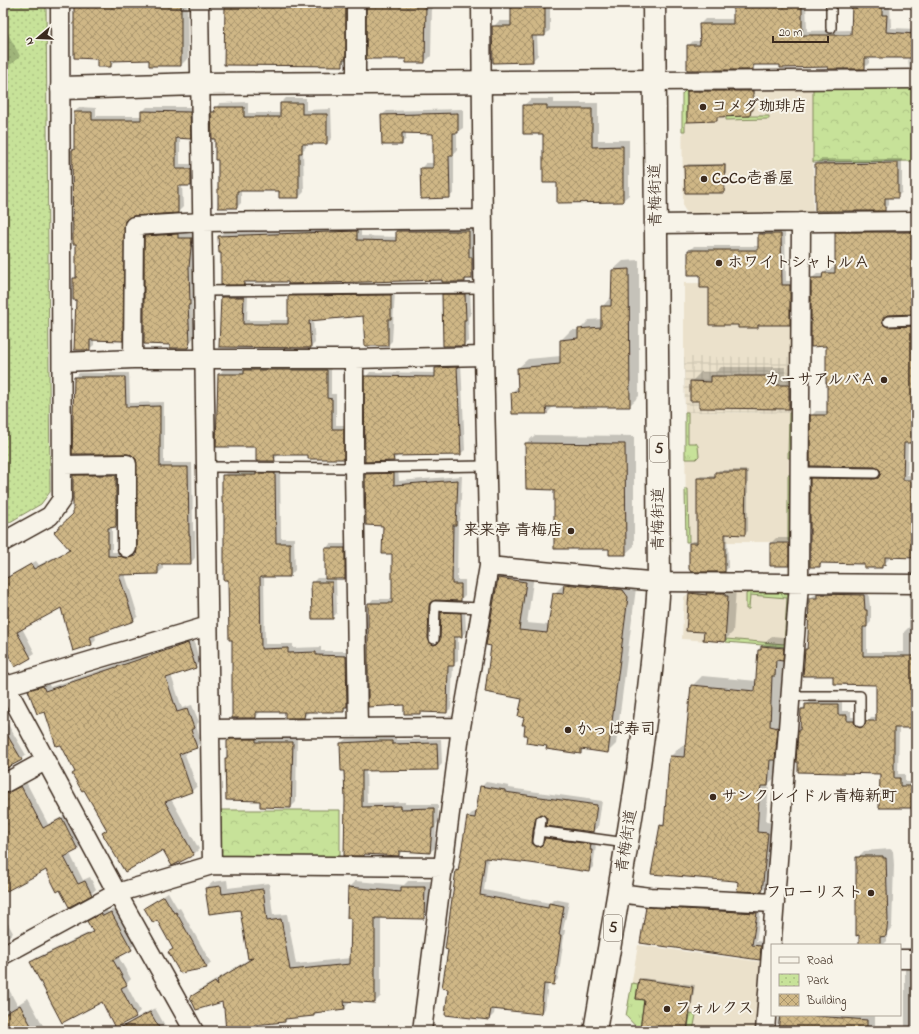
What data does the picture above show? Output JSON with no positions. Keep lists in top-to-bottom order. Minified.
{"streets":{"main road":["青梅街道","5"]},"places":["コメダ珈琲店","CoCo壱番屋","ホワイトシャトルＡ","カーサアルバＡ","来来亭 青梅店","かっぱ寿司","サンクレイドル青梅新町","フローリスト","フォルクス"],"legend":["Road","Park","Building"],"scale_bar":"20 m","north":"left"}
